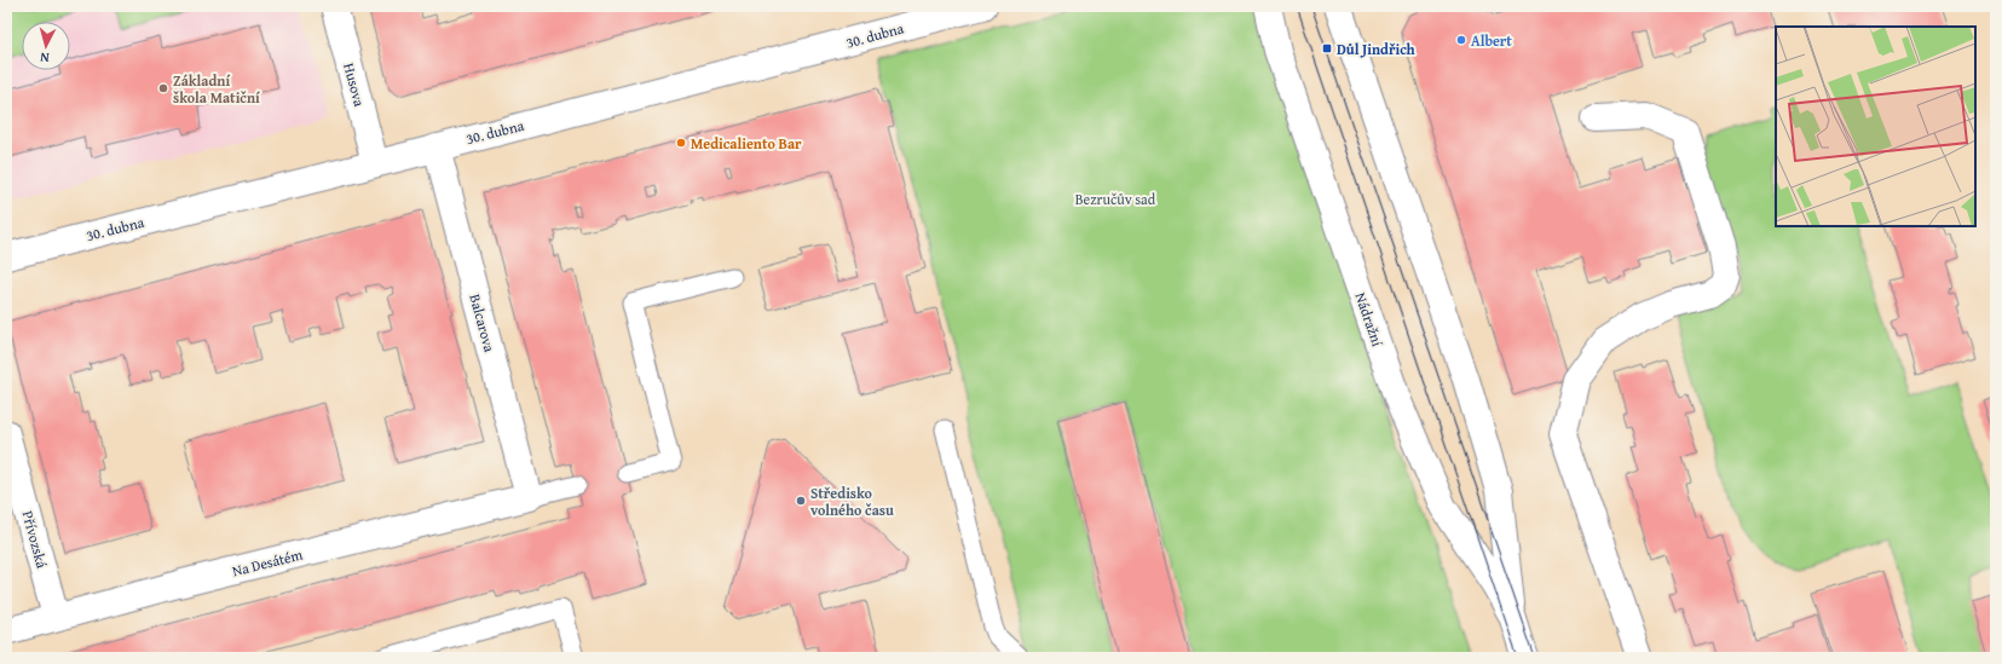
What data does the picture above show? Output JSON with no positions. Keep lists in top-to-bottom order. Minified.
{"streets":{"street":["30. dubna","Husova","Nádražní","Balcarova","Přívozská","Na Desátém"]},"crossings":[["30. dubna","Husova"],["30. dubna","Balcarova"],["Balcarova","Na Desátém"],["Přívozská","Na Desátém"]],"parks":["Bezručův sad"],"places":{"other":["Albert","Základní škola Matiční","Medicaliento Bar","Středisko volného času"],"transit":["Důl Jindřich"]},"north":"bottom"}
